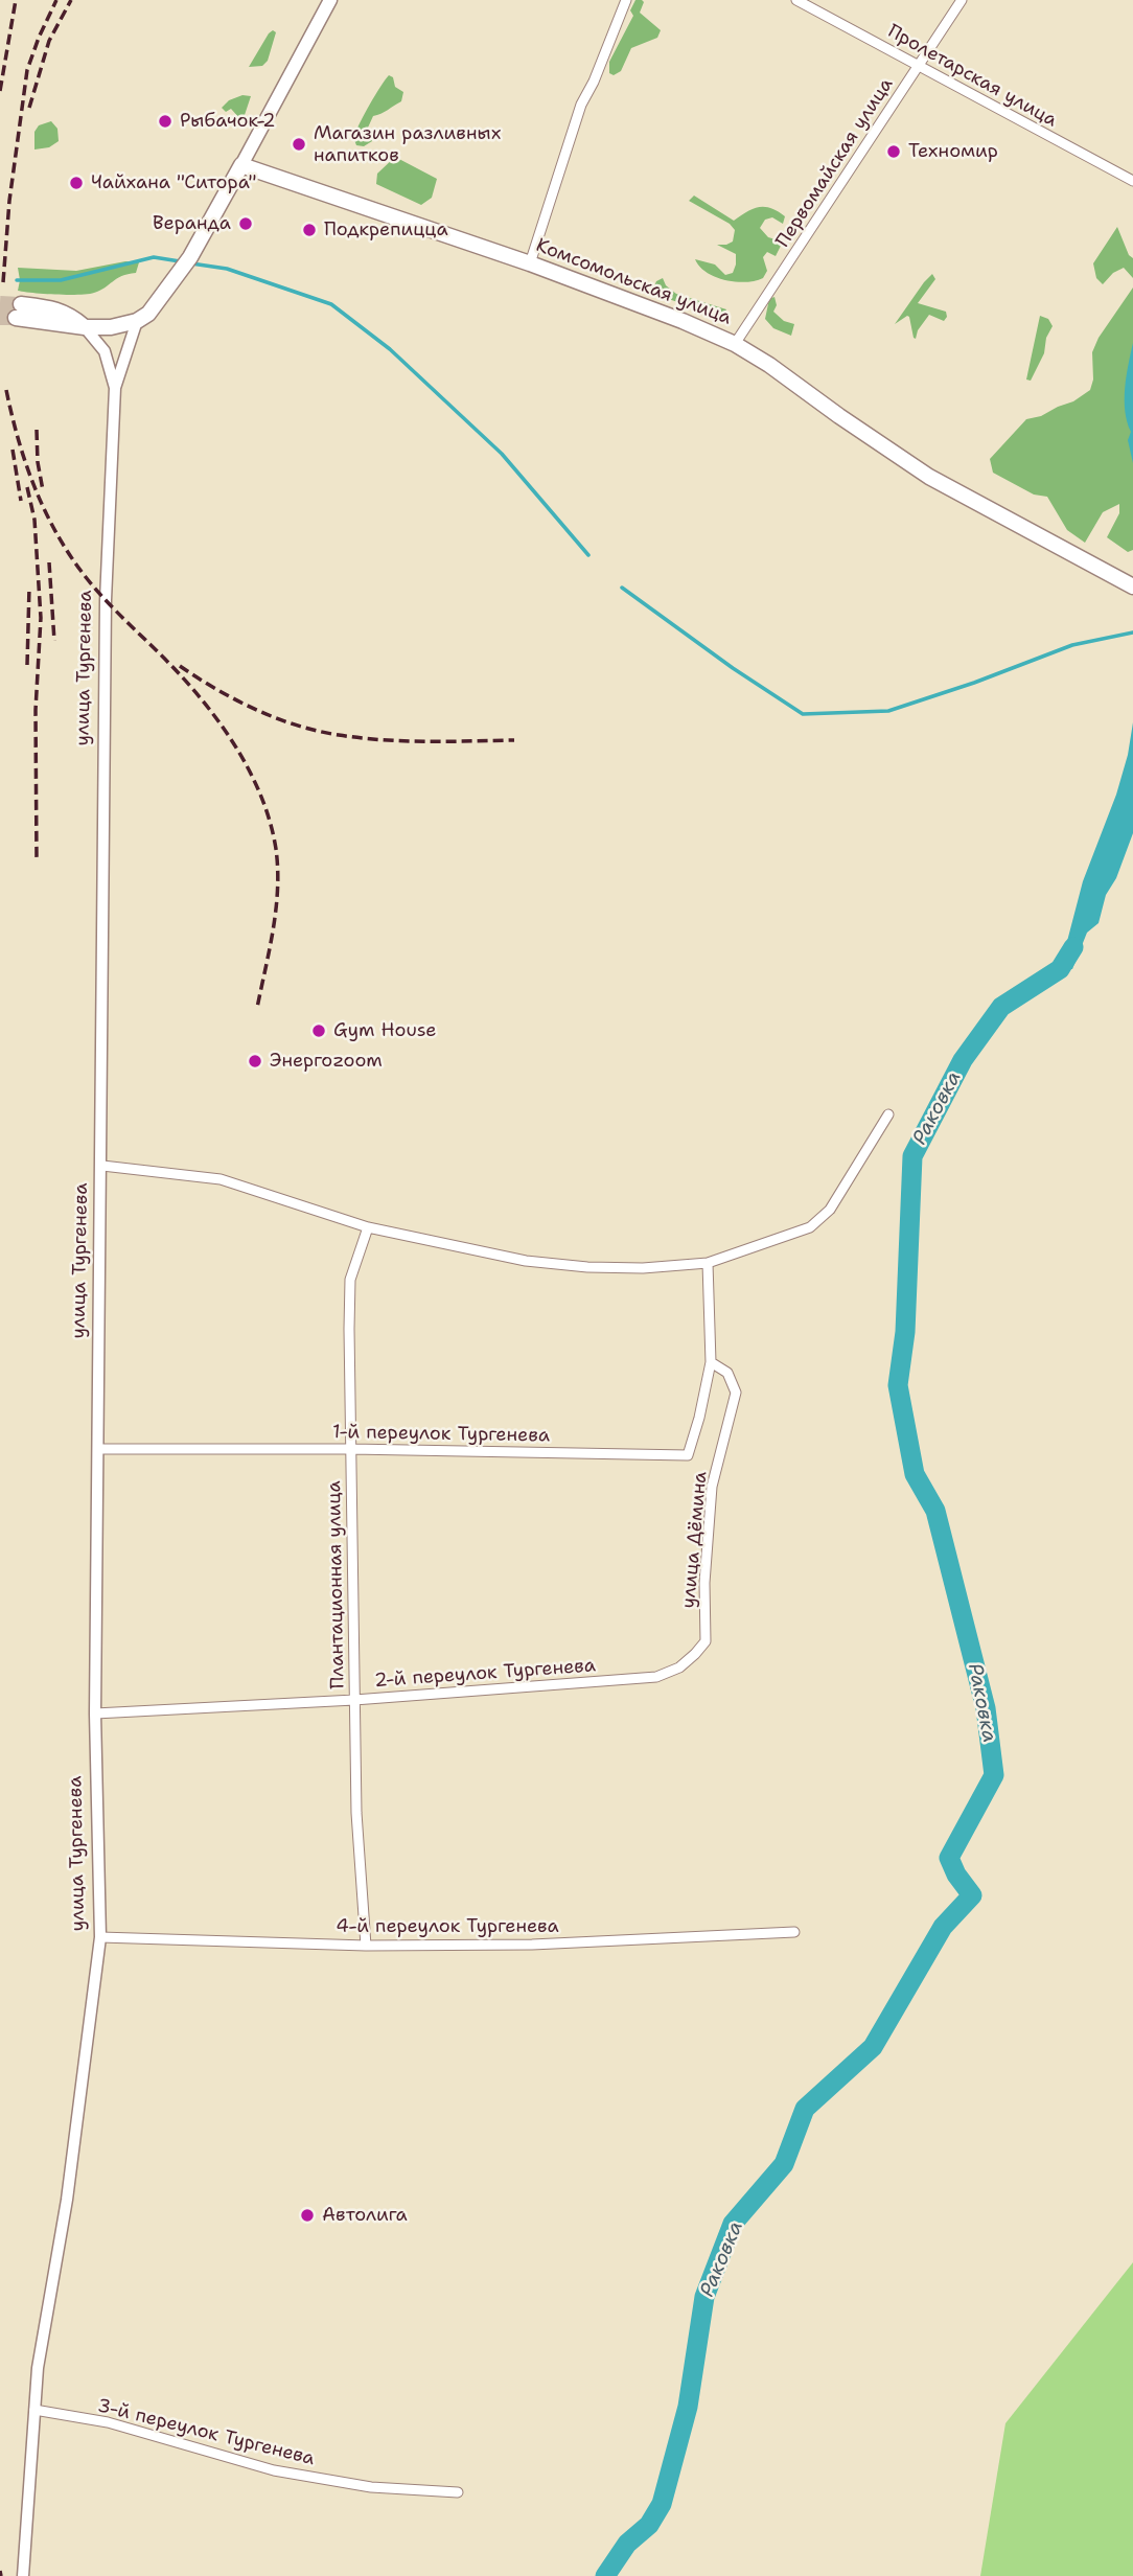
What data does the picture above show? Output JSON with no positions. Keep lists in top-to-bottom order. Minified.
{"streets":{"main road":["Комсомольская улица"],"street":["Пролетарская улица","Первомайская улица","улица Тургенева","1-й переулок Тургенева","улица Дёмина","Плантационная улица","2-й переулок Тургенева","4-й переулок Тургенева","3-й переулок Тургенева"]},"crossings":[["Пролетарская улица","Первомайская улица"],["Первомайская улица","Комсомольская улица"],["улица Тургенева","1-й переулок Тургенева"],["улица Тургенева","2-й переулок Тургенева"],["улица Тургенева","4-й переулок Тургенева"],["улица Тургенева","3-й переулок Тургенева"],["1-й переулок Тургенева","улица Дёмина"],["1-й переулок Тургенева","Плантационная улица"],["улица Дёмина","2-й переулок Тургенева"],["Плантационная улица","2-й переулок Тургенева"],["Плантационная улица","4-й переулок Тургенева"]],"water":["Раковка"],"places":["Рыбачок-2","Магазин разливных напитков","Техномир","Чайхана \"Ситора\"","Веранда","Подкрепицца","Gym House","Энергоzoom","Автолига"]}
